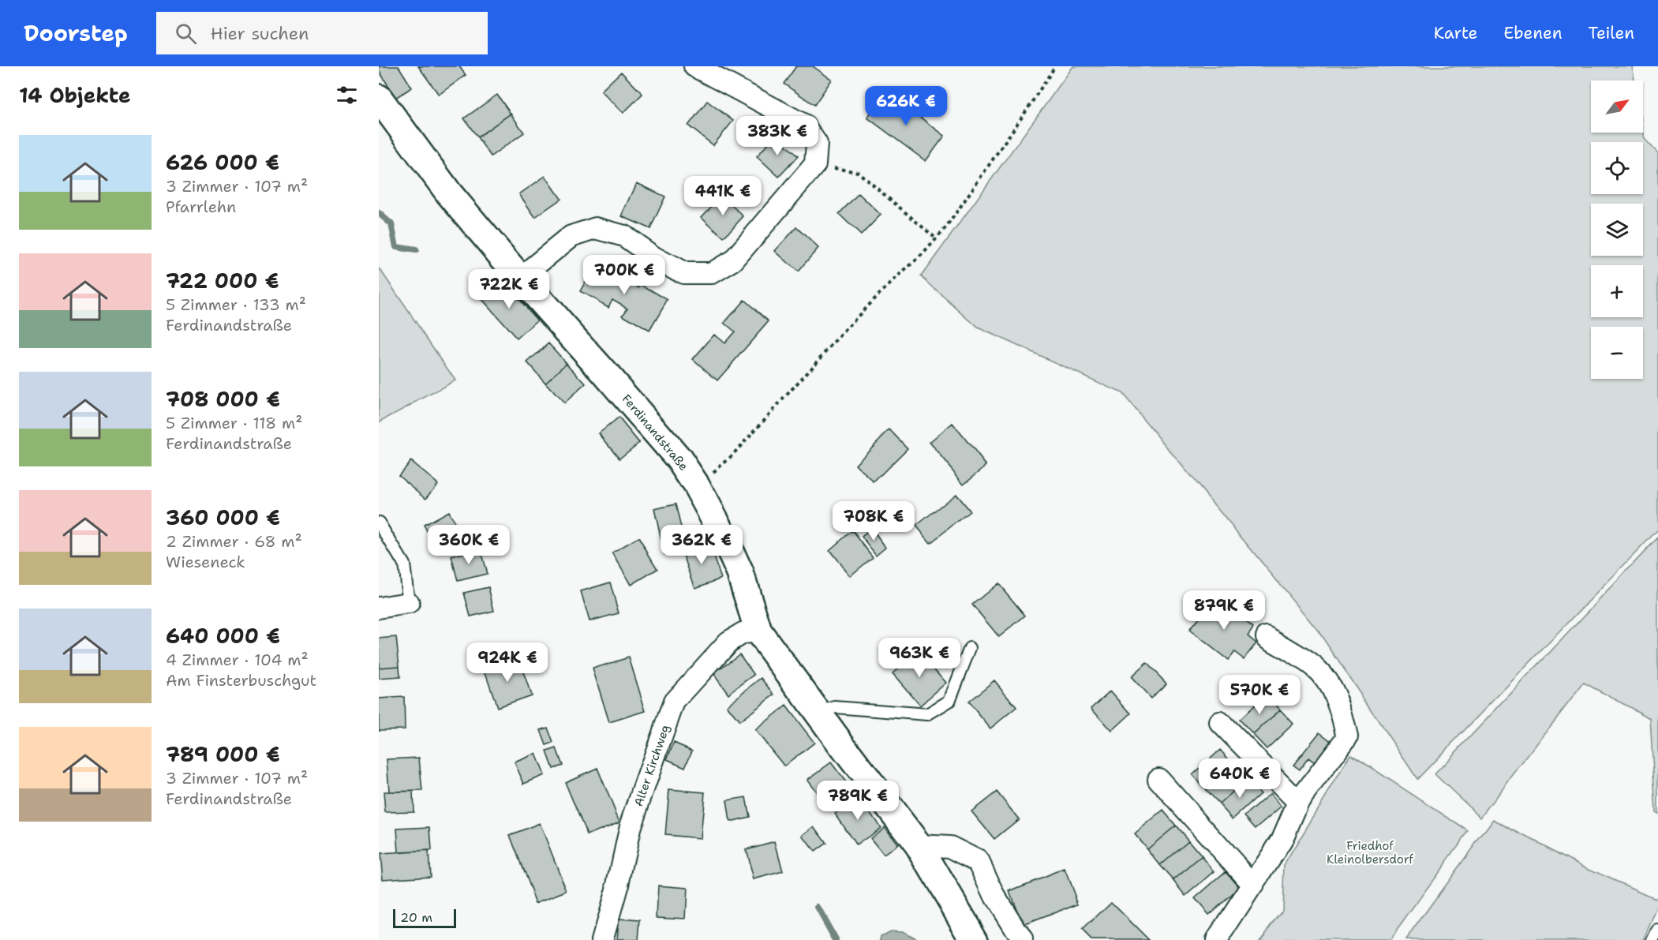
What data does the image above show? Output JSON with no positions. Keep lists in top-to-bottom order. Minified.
{"streets":{"street":["Ferdinandstraße","Alter Kirchweg"]},"crossings":[["Ferdinandstraße","Alter Kirchweg"]],"parks":["Friedhof Kleinolbersdorf"],"scale_bar":"20 m","north":"top right","page":{"header":"Doorstep","search":"Hier suchen","nav":["Karte","Ebenen","Teilen"],"heading":"14 Objekte","map_buttons":["+","−"],"price":["626K €","383K €","441K €","700K €","722K €","708K €","360K €","362K €","879K €","963K €","924K €","570K €","640K €","789K €"],"list":[{"name":"626 000 €","note":"3 Zimmer · 107 m² · Pfarrlehn"},{"name":"722 000 €","note":"5 Zimmer · 133 m² · Ferdinandstraße"},{"name":"708 000 €","note":"5 Zimmer · 118 m² · Ferdinandstraße"},{"name":"360 000 €","note":"2 Zimmer · 68 m² · Wieseneck"},{"name":"640 000 €","note":"4 Zimmer · 104 m² · Am Finsterbuschgut"},{"name":"789 000 €","note":"3 Zimmer · 107 m² · Ferdinandstraße"}],"scale":"20 m"}}
